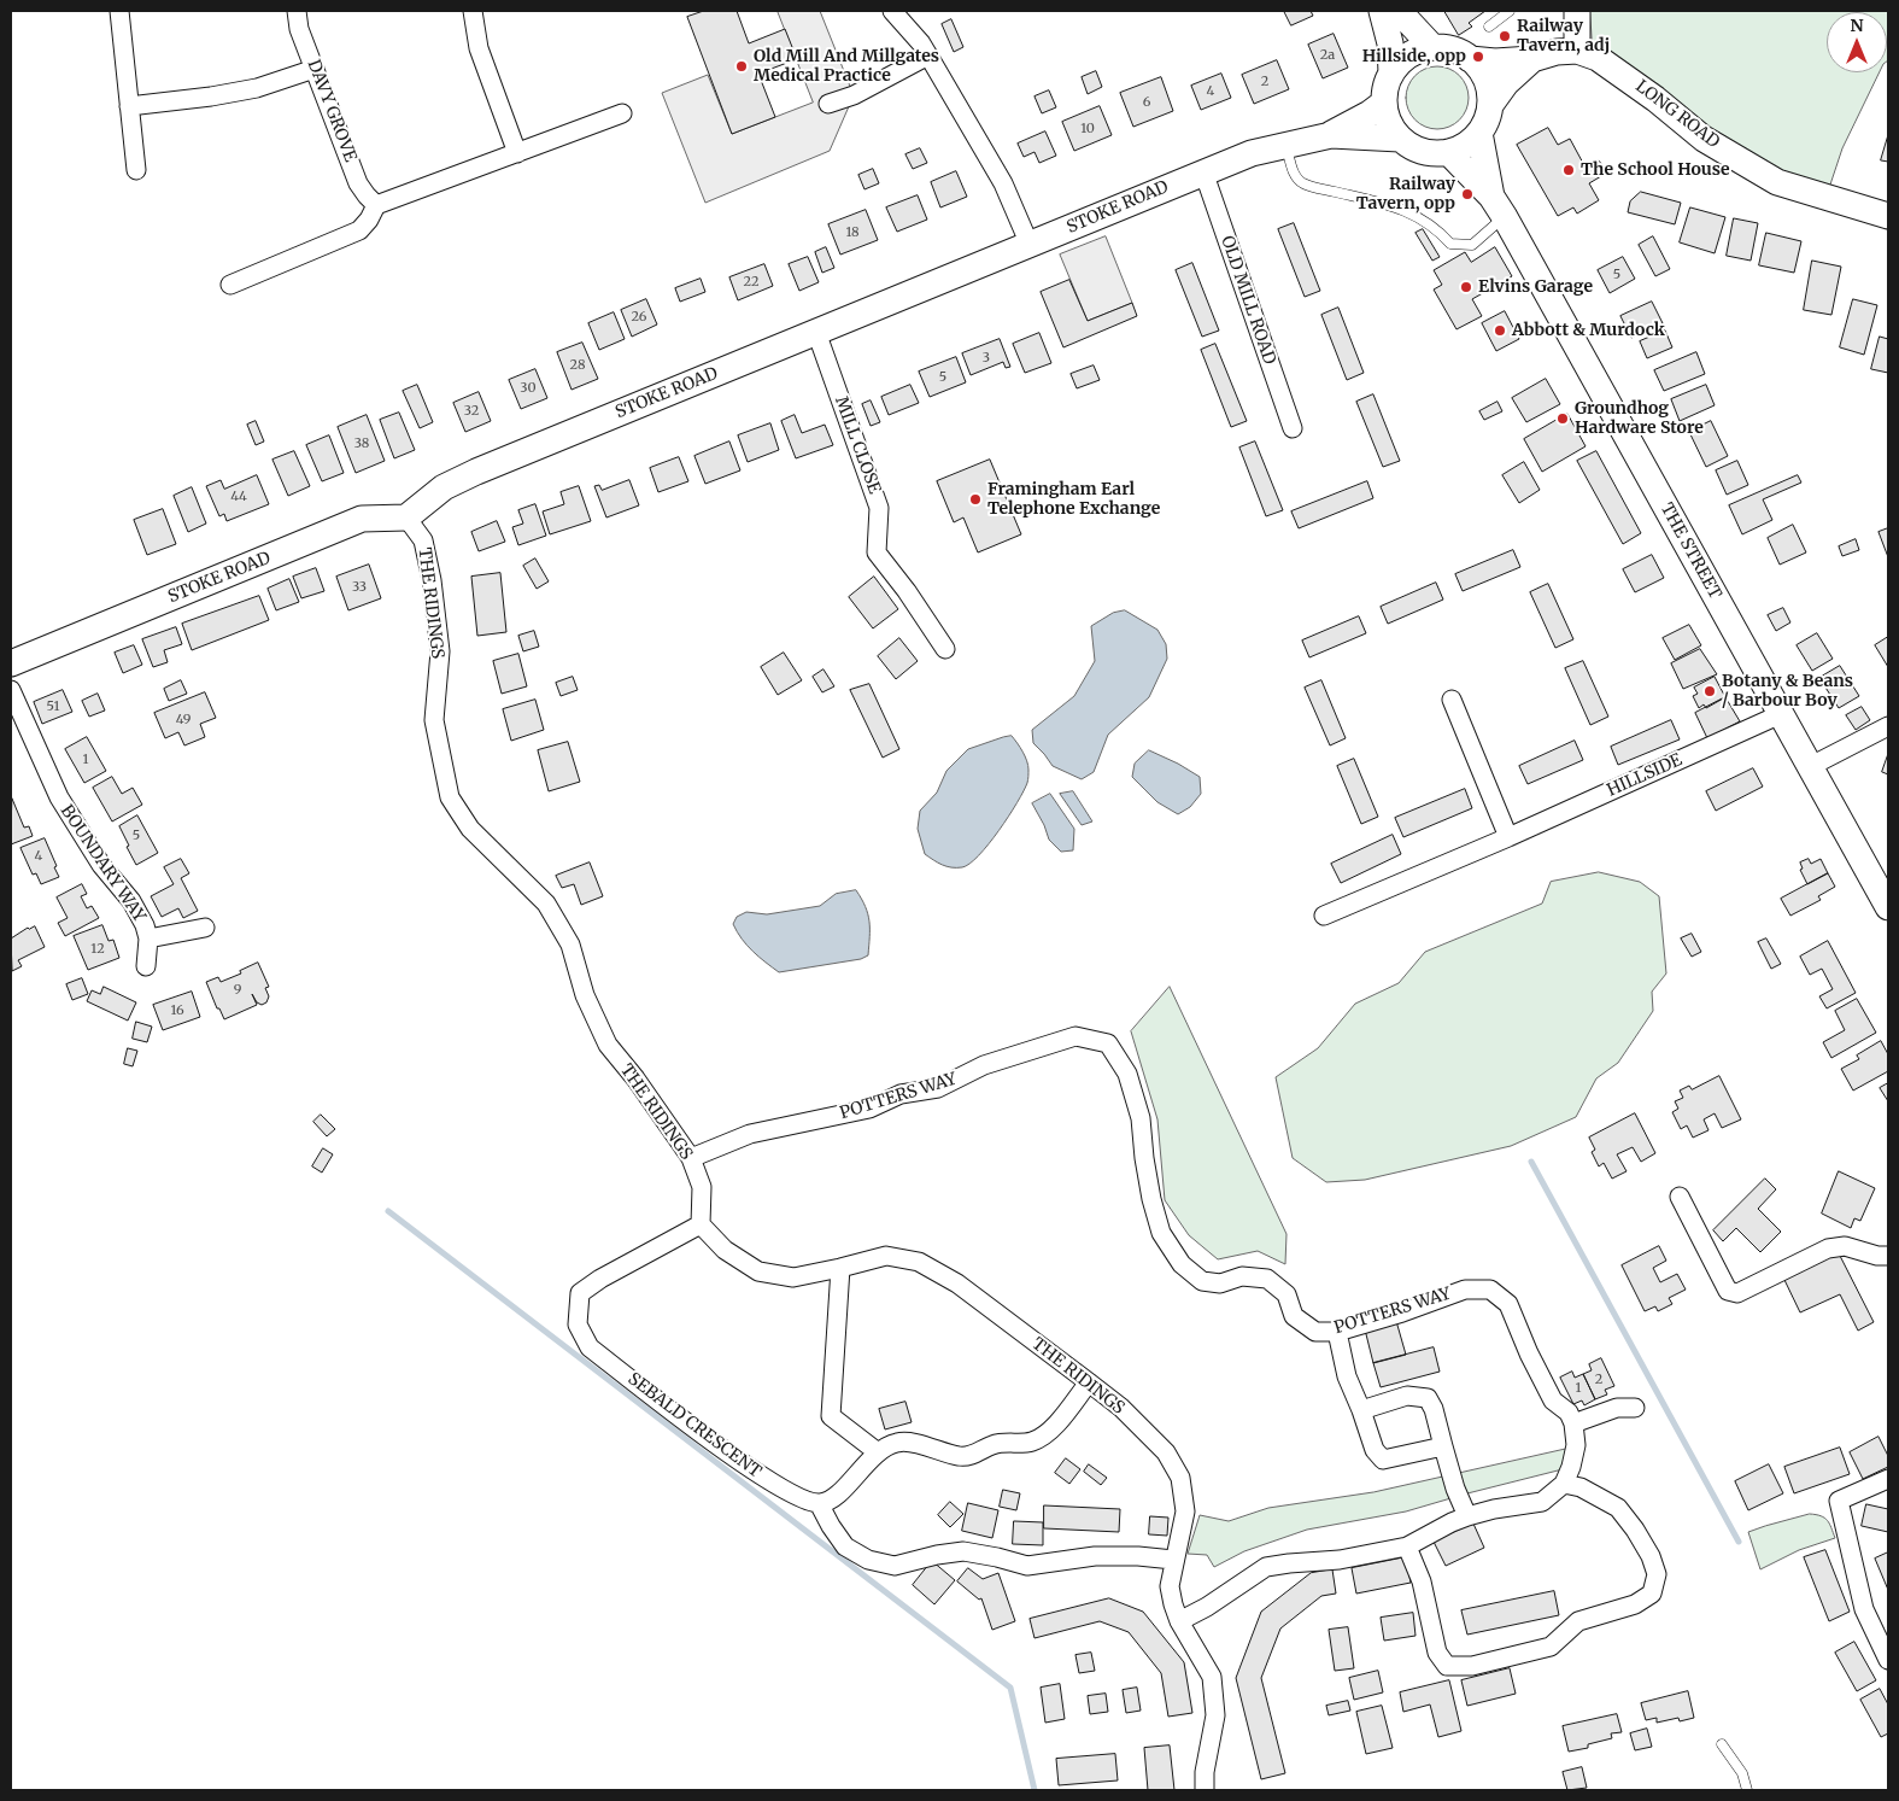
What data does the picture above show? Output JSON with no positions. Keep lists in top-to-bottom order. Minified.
{"streets":{"street":["DAVY GROVE","LONG ROAD","STOKE ROAD","OLD MILL ROAD","MILL CLOSE","THE STREET","THE RIDINGS","HILLSIDE","BOUNDARY WAY","POTTERS WAY","SEBALD CRESCENT"]},"crossings":[["STOKE ROAD","OLD MILL ROAD"],["STOKE ROAD","MILL CLOSE"],["STOKE ROAD","THE STREET"],["STOKE ROAD","THE RIDINGS"],["THE STREET","HILLSIDE"],["THE RIDINGS","POTTERS WAY"],["THE RIDINGS","SEBALD CRESCENT"]],"places":["Railway Tavern, adj","Hillside, opp","Old Mill And Millgates Medical Practice","The School House","Railway Tavern, opp","Elvins Garage","Abbott & Murdock","Groundhog Hardware Store","Framingham Earl Telephone Exchange","Botany & Beans / Barbour Boy"],"house_numbers":["2a","2","4","6","10","18","5","22","26","3","28","5","30","32","38","44","33","51","49","1","5","4","12","9","16","2","1"],"north":"top"}
